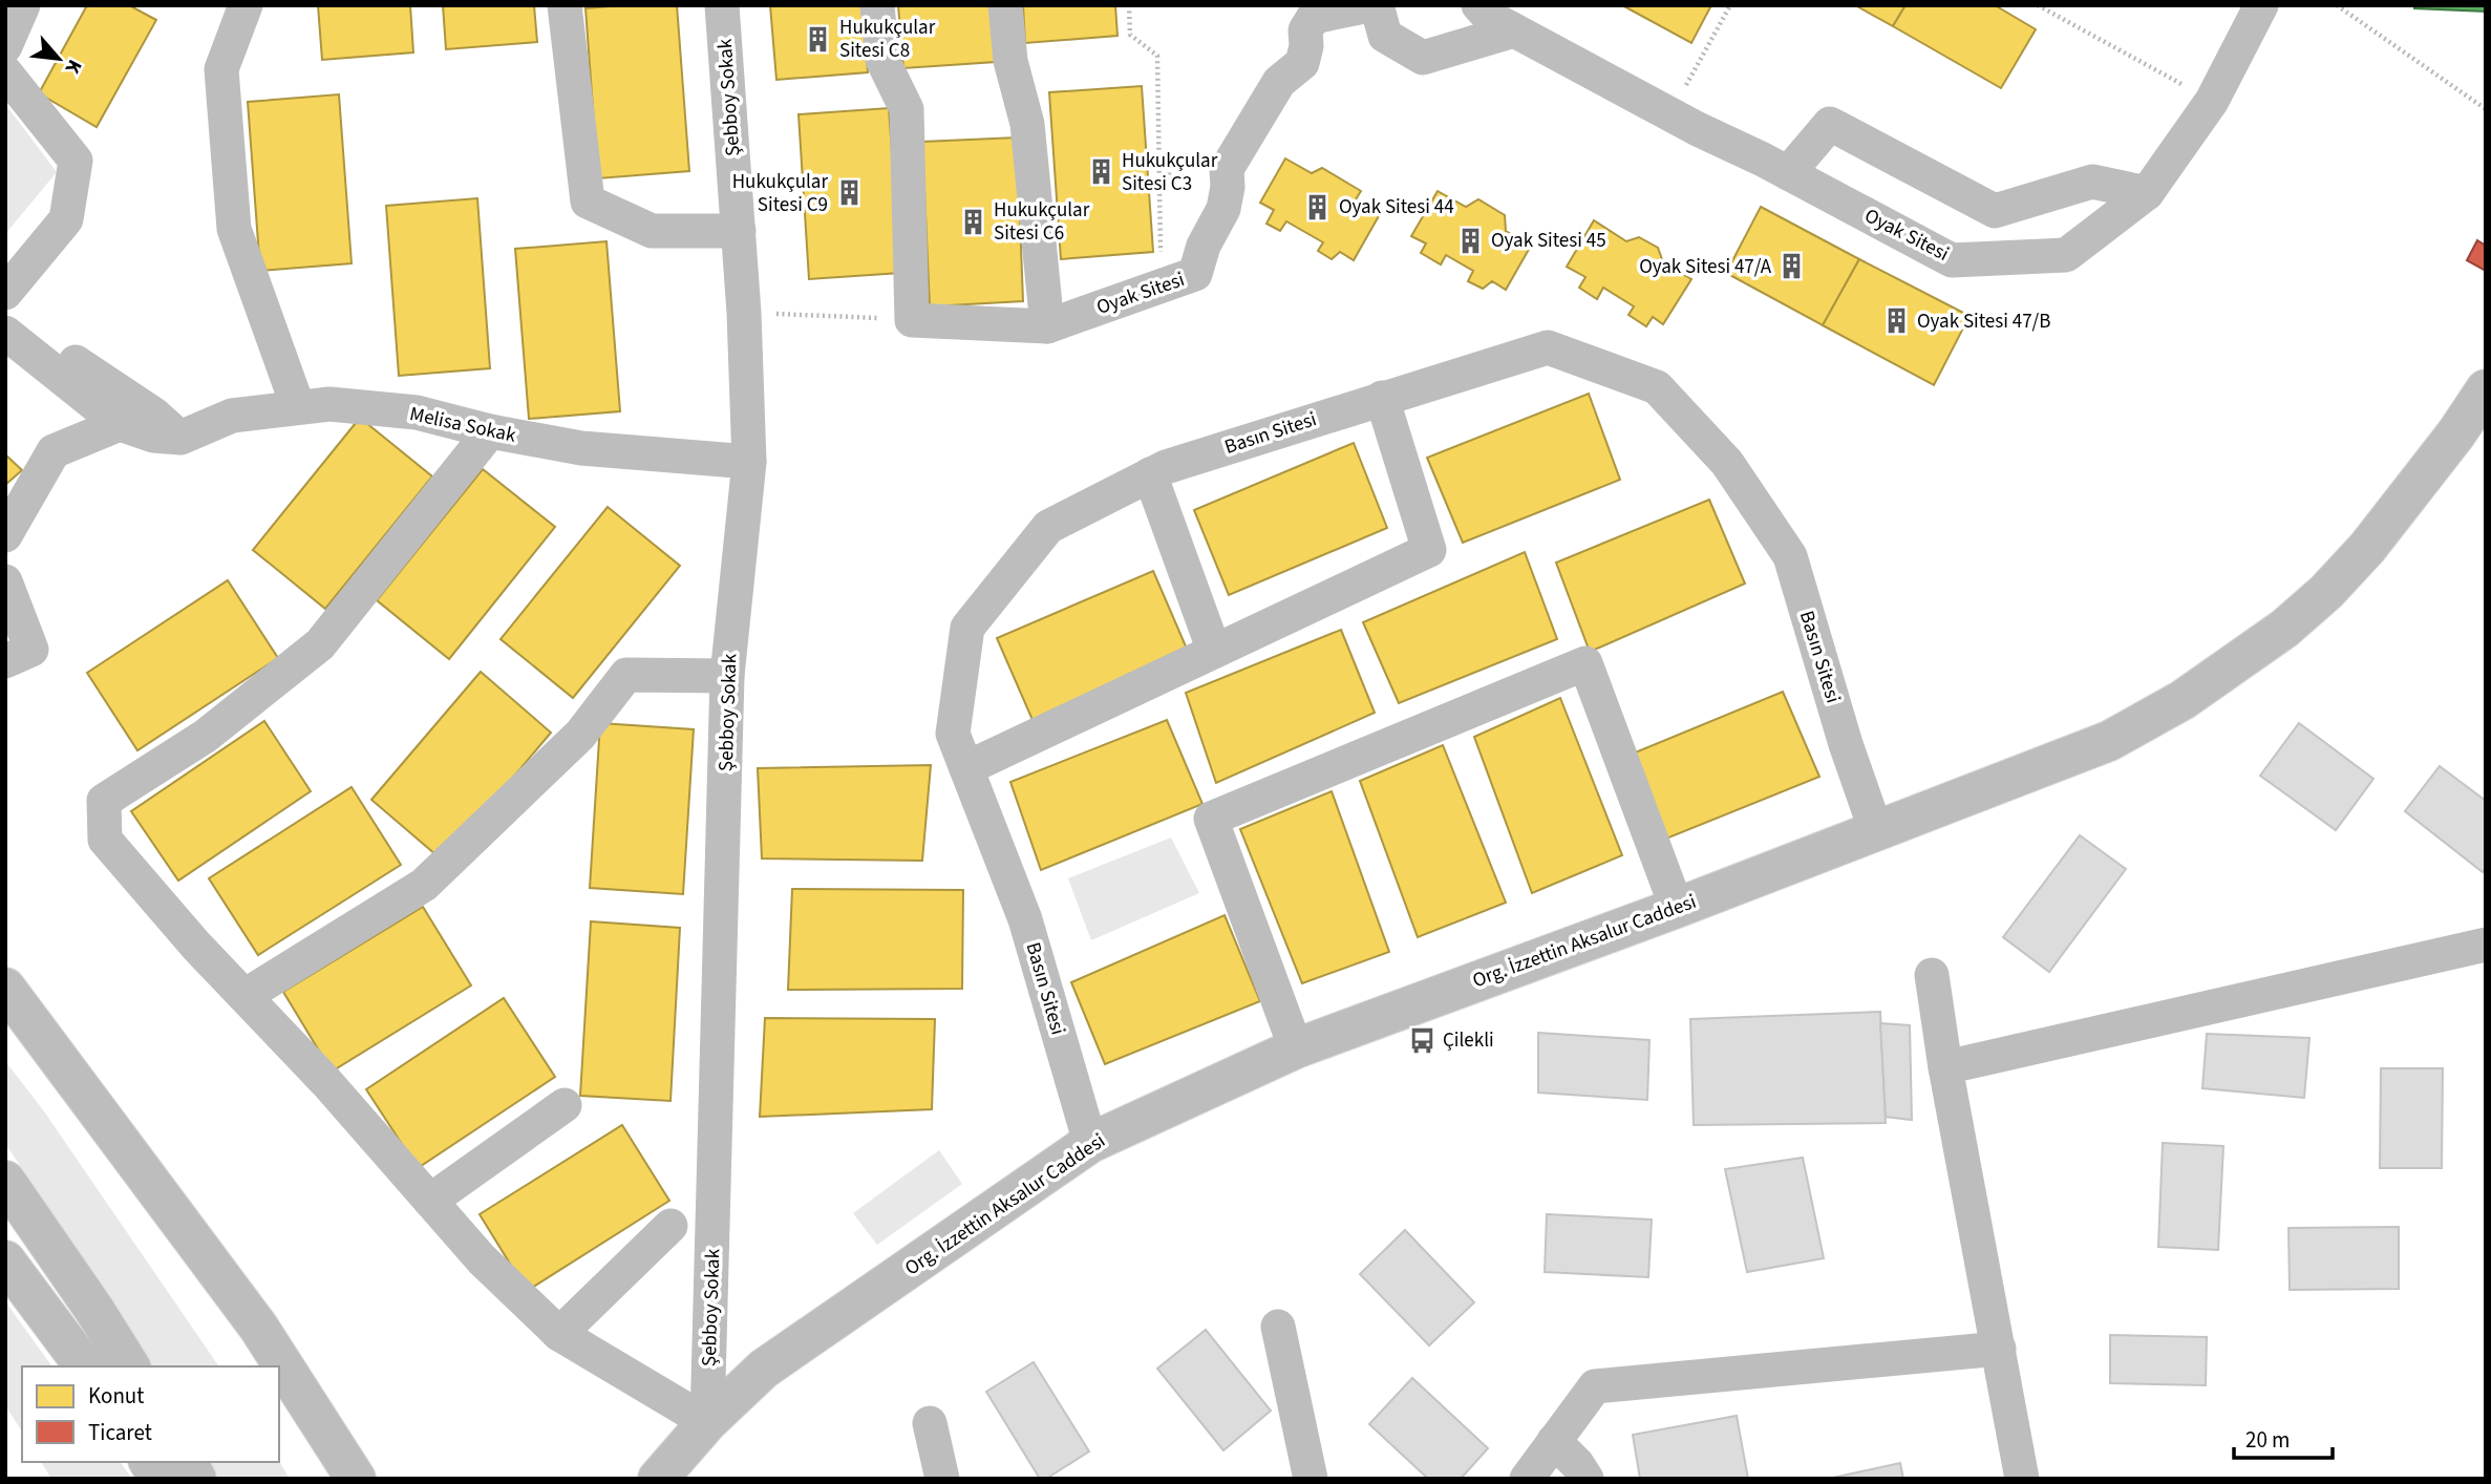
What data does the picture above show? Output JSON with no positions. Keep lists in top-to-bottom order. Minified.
{"streets":{"main road":["Org. İzzettin Aksalur Caddesi"],"street":["Şebboy Sokak","Oyak Sitesi","Melisa Sokak","Basın Sitesi"]},"crossings":[["Şebboy Sokak","Melisa Sokak"],["Şebboy Sokak","Org. İzzettin Aksalur Caddesi"],["Basın Sitesi","Org. İzzettin Aksalur Caddesi"]],"places":{"building":["Hukukçular Sitesi C8","Hukukçular Sitesi C3","Hukukçular Sitesi C9","Oyak Sitesi 44","Hukukçular Sitesi C6","Oyak Sitesi 45","Oyak Sitesi 47/A","Oyak Sitesi 47/B"],"bus stop":["Çilekli"]},"legend":["Konut","Ticaret"],"scale_bar":"20 m","north":"bottom right"}
